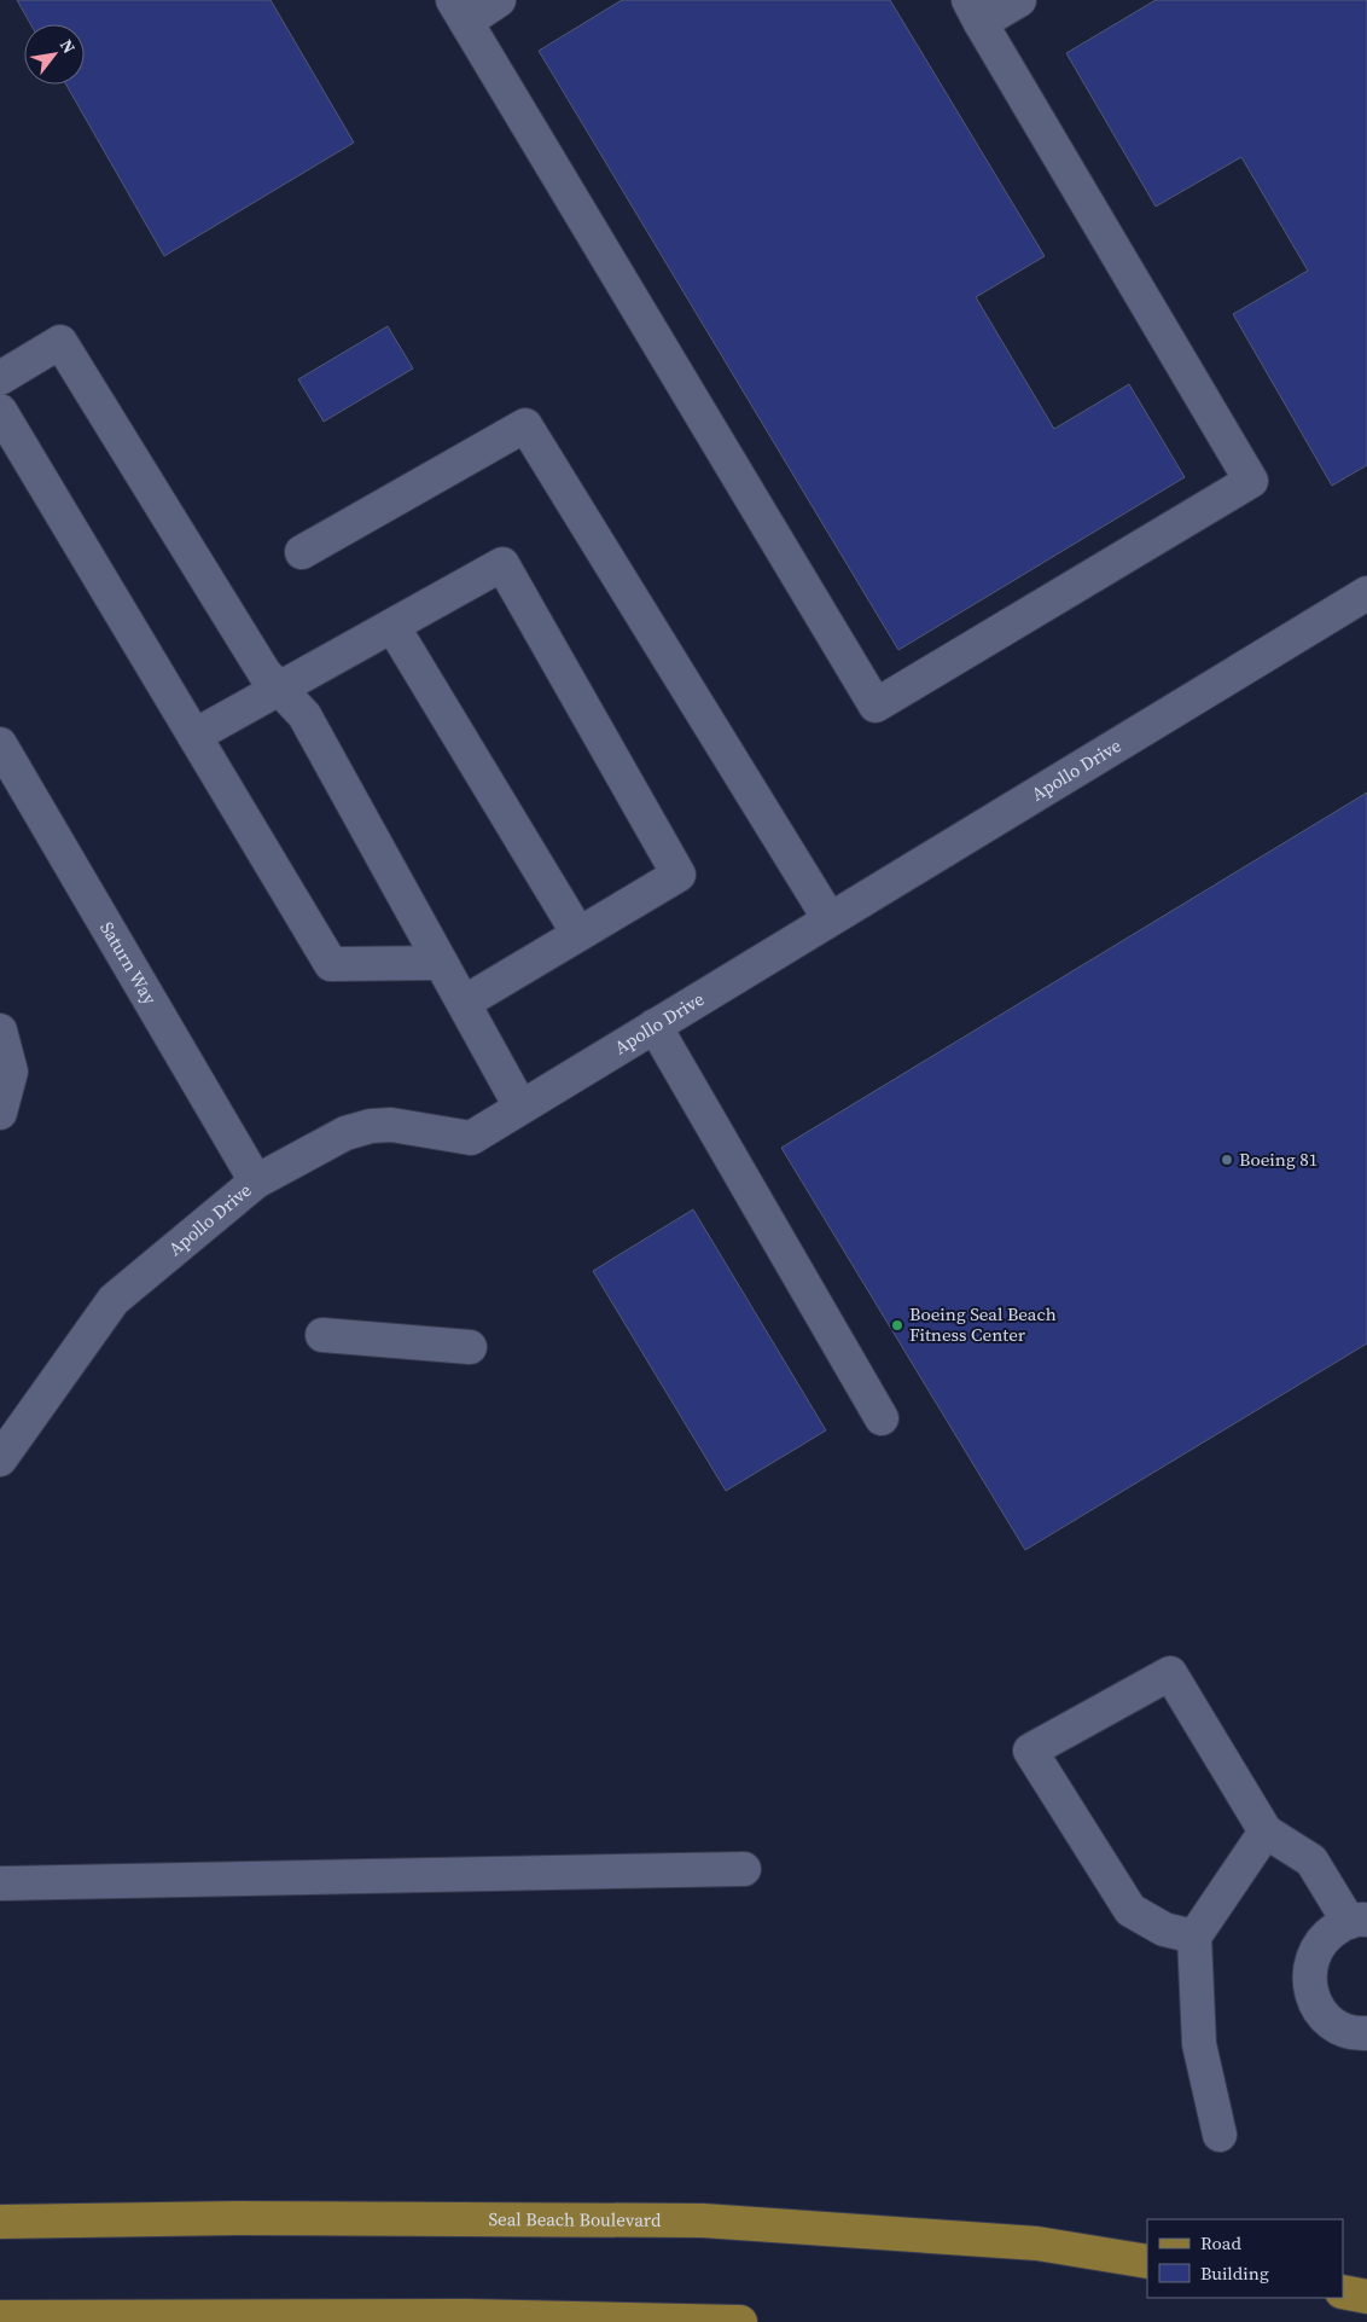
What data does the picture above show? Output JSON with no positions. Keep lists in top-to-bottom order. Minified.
{"streets":{"main road":["Seal Beach Boulevard"],"lane":["Apollo Drive","Saturn Way"]},"crossings":[["Apollo Drive","Saturn Way"]],"places":["Boeing 81","Boeing Seal Beach Fitness Center"],"legend":["Road","Building"],"north":"top right"}
